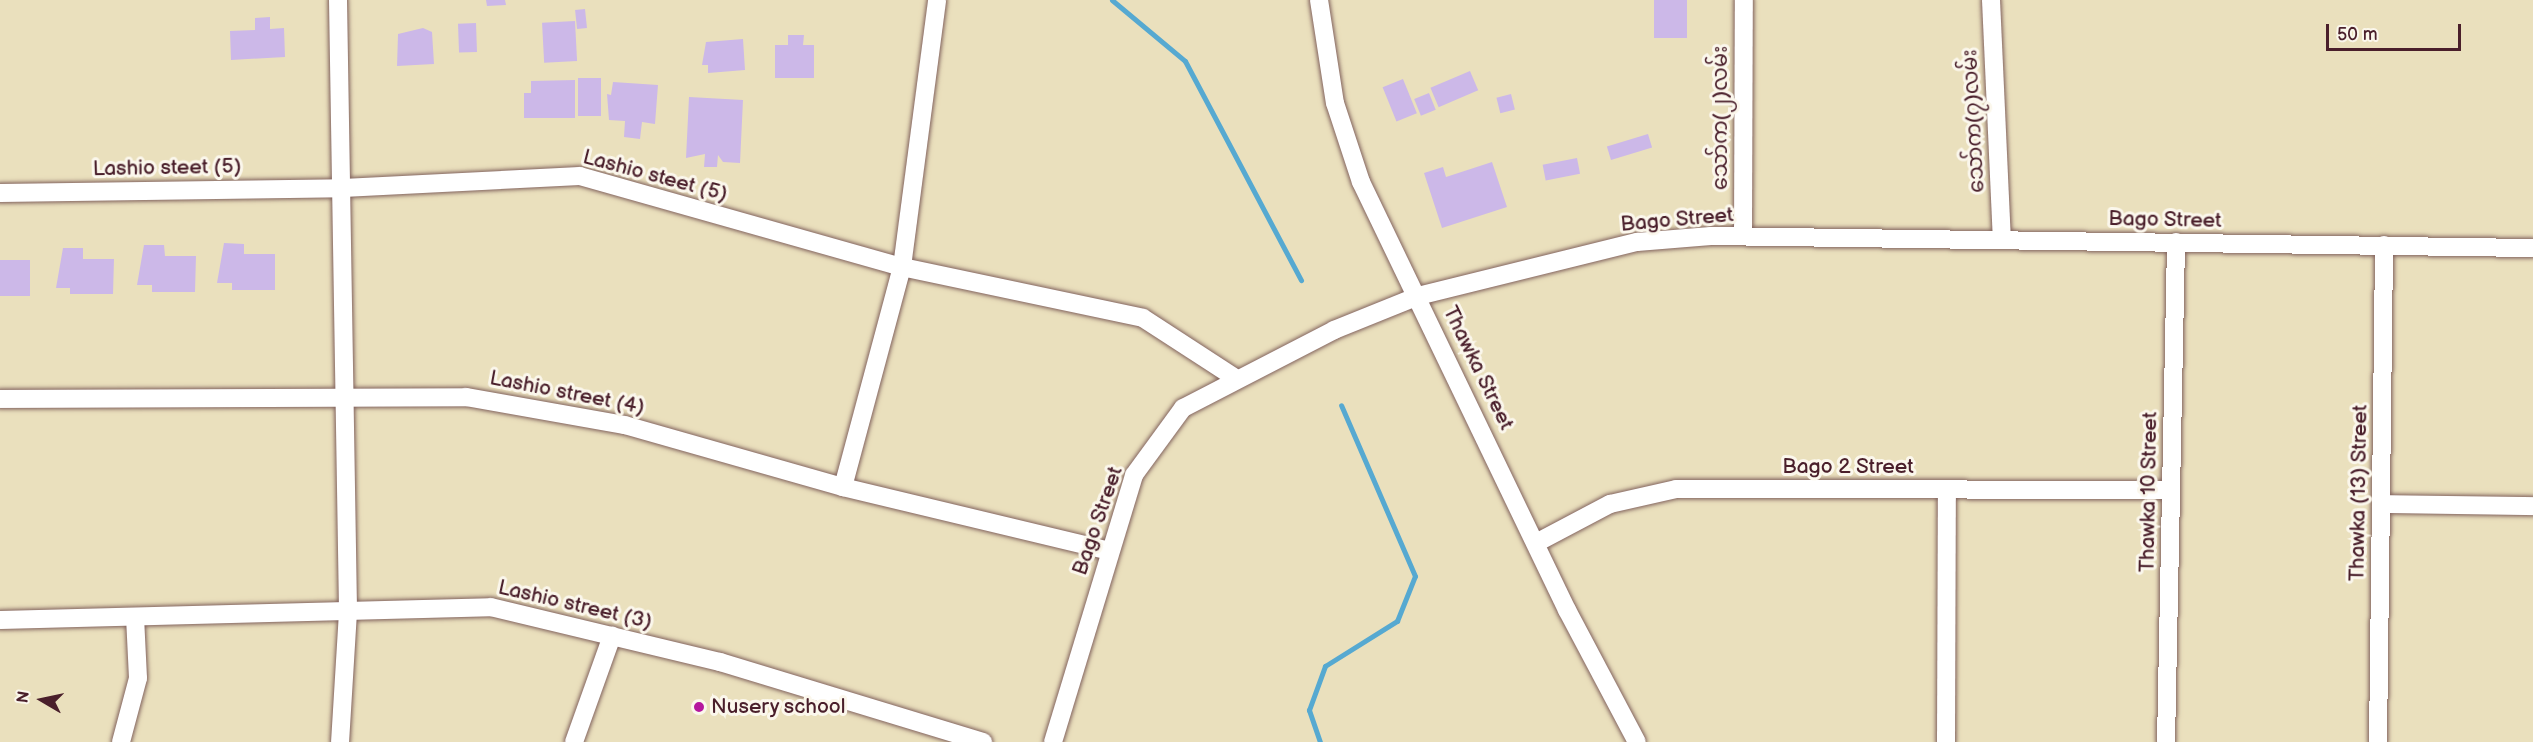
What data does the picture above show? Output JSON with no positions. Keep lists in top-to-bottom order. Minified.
{"streets":{"street":["သော်က(၂)လမ်း","သော်က(၇)လမ်း","Lashio steet (5)","Bago Street","Thawka Street","Lashio street (4)","Bago 2 Street","Thawka 10 Street","Thawka (13) Street","Lashio street (3)"]},"crossings":[["သော်က(၂)လမ်း","Bago Street"],["သော်က(၇)လမ်း","Bago Street"],["Lashio steet (5)","Bago Street"],["Bago Street","Thawka Street"],["Bago Street","Lashio street (4)"],["Bago Street","Thawka 10 Street"],["Bago Street","Thawka (13) Street"],["Thawka Street","Bago 2 Street"],["Bago 2 Street","Thawka 10 Street"]],"places":["Nusery school"],"scale_bar":"50 m","north":"left"}
